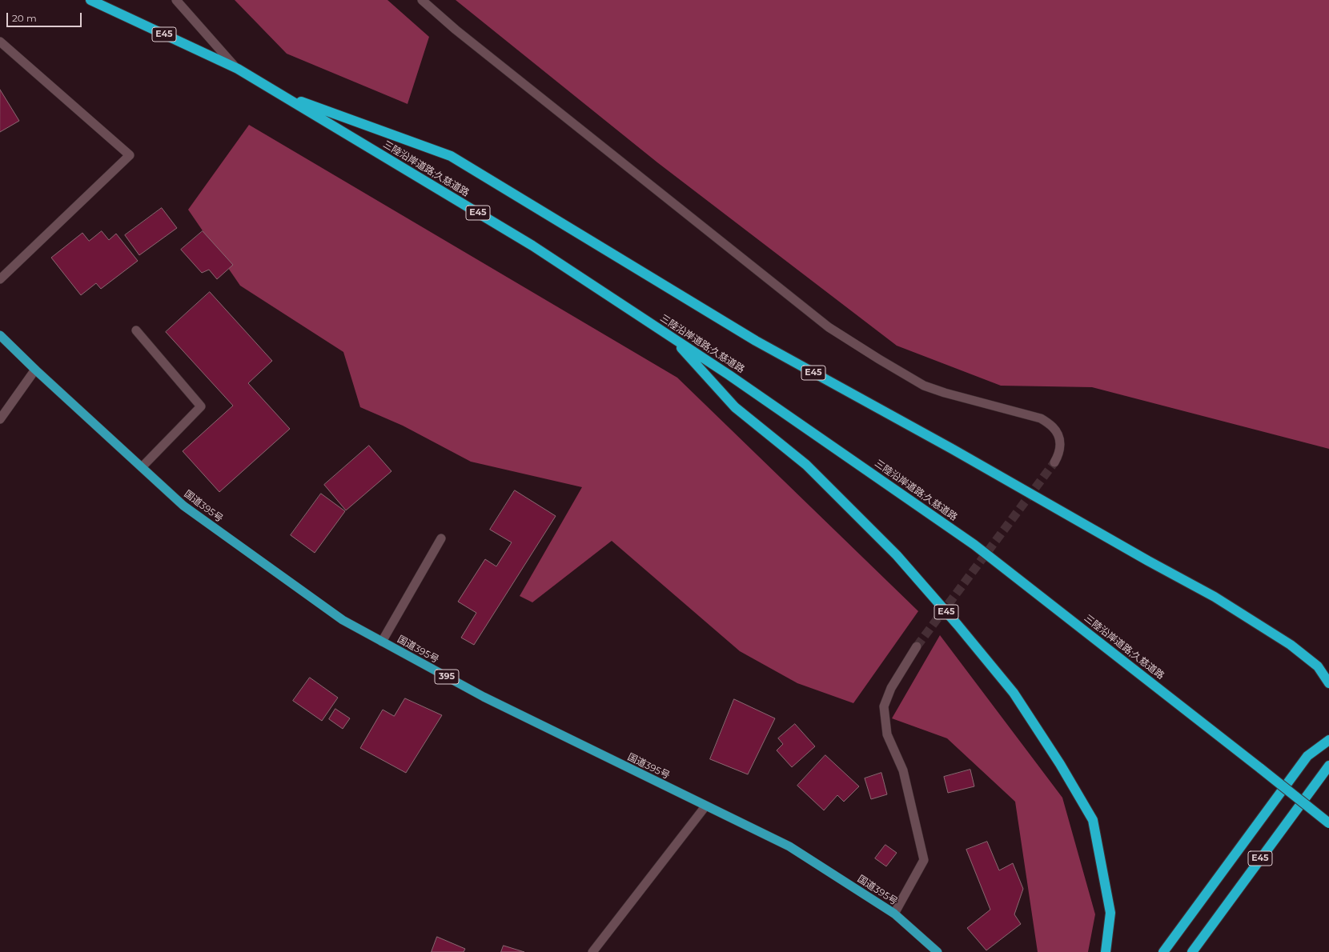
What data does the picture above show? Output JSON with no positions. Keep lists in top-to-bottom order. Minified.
{"streets":{"highway":["E45","三陸沿岸道路;久慈道路","国道395号","395"]},"crossings":[["E45","三陸沿岸道路;久慈道路"]],"scale_bar":"20 m"}
